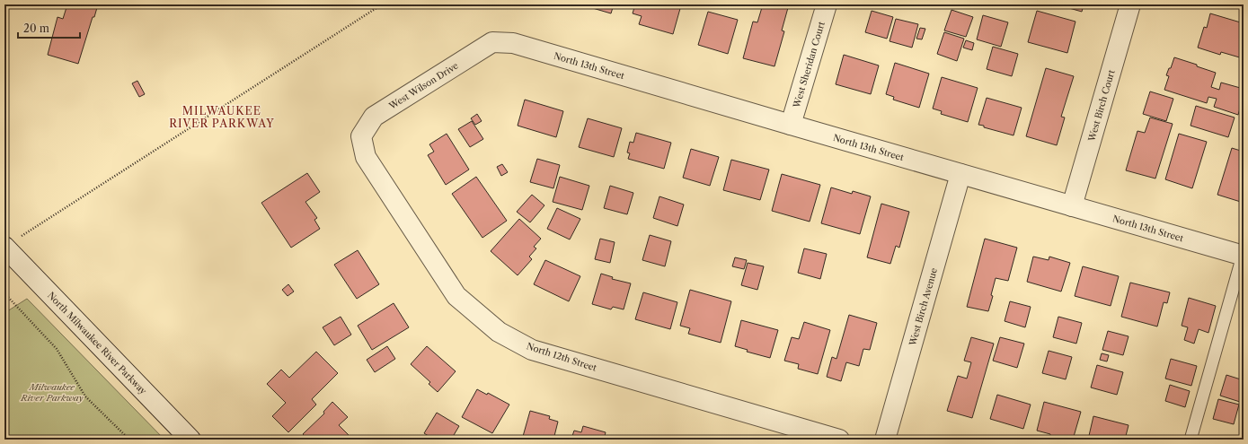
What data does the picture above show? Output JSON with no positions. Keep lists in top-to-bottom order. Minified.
{"streets":{"street":["West Sheridan Court","North 13th Street","West Wilson Drive","West Birch Court","West Birch Avenue","North Milwaukee River Parkway","North 12th Street"]},"crossings":[["West Sheridan Court","North 13th Street"],["North 13th Street","West Wilson Drive"],["North 13th Street","West Birch Court"],["North 13th Street","West Birch Avenue"],["West Wilson Drive","North 12th Street"]],"districts":["MILWAUKEE RIVER PARKWAY"],"parks":["Milwaukee River Parkway"],"scale_bar":"20 m"}
